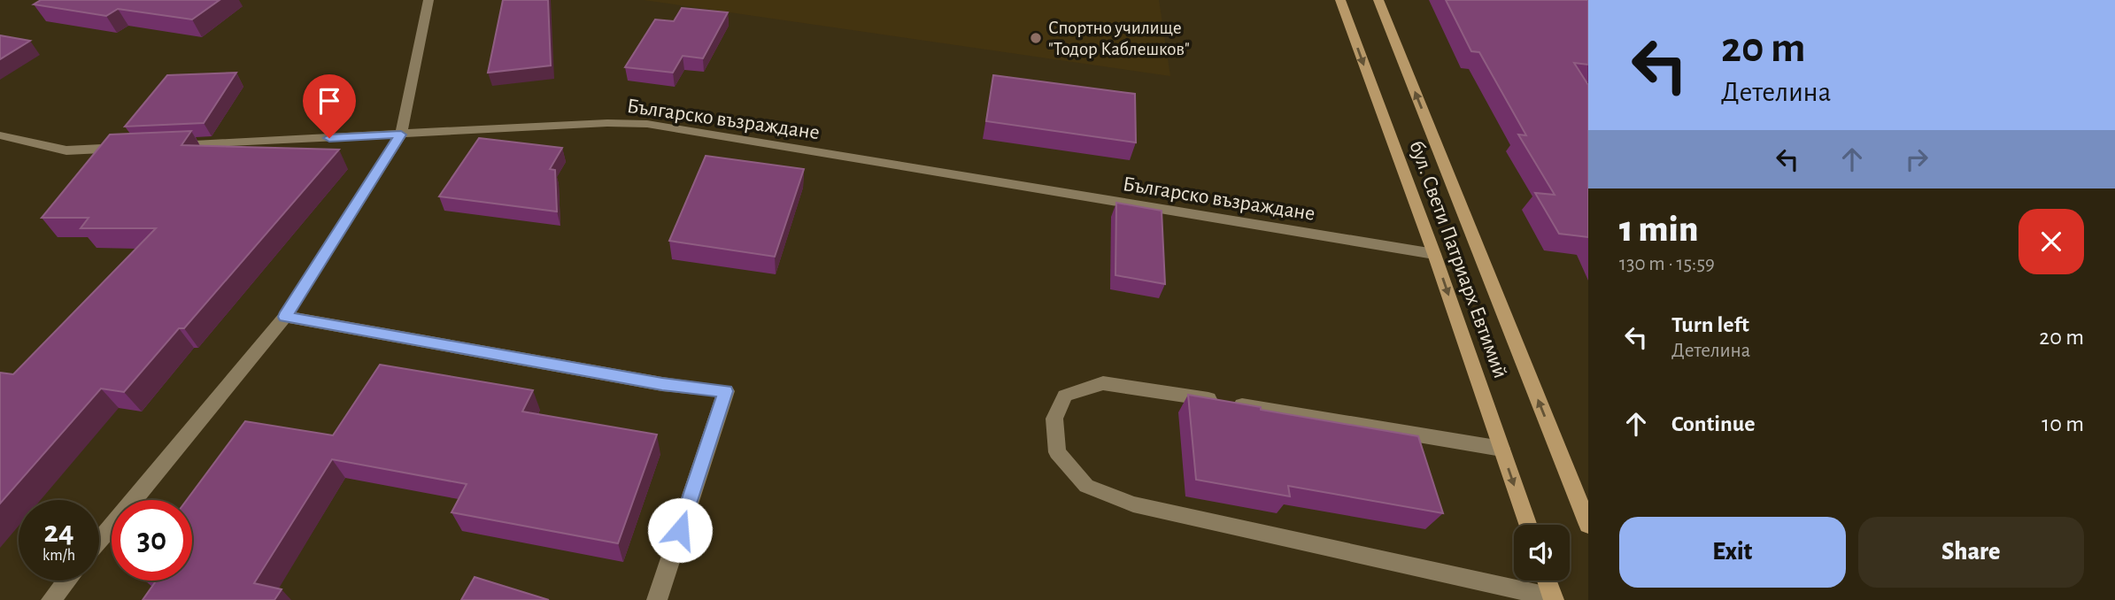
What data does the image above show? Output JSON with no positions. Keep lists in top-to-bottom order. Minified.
{"streets":{"main road":["бул. Свети Патриарх Евтимий"],"street":["Българско възраждане"]},"crossings":[["Българско възраждане","бул. Свети Патриарх Евтимий"]],"places":["Спортно училище \"Тодор Каблешков\""],"page":{"turn":["20 m","Детелина"],"heading":["1 min","130 m · 15:59"],"list":[{"name":"Turn left","note":"Детелина","value":"20 m"},{"name":"Continue","value":"10 m"}],"speed":"24 km/h","limit":"30","buttons":["Exit","Share"]}}
